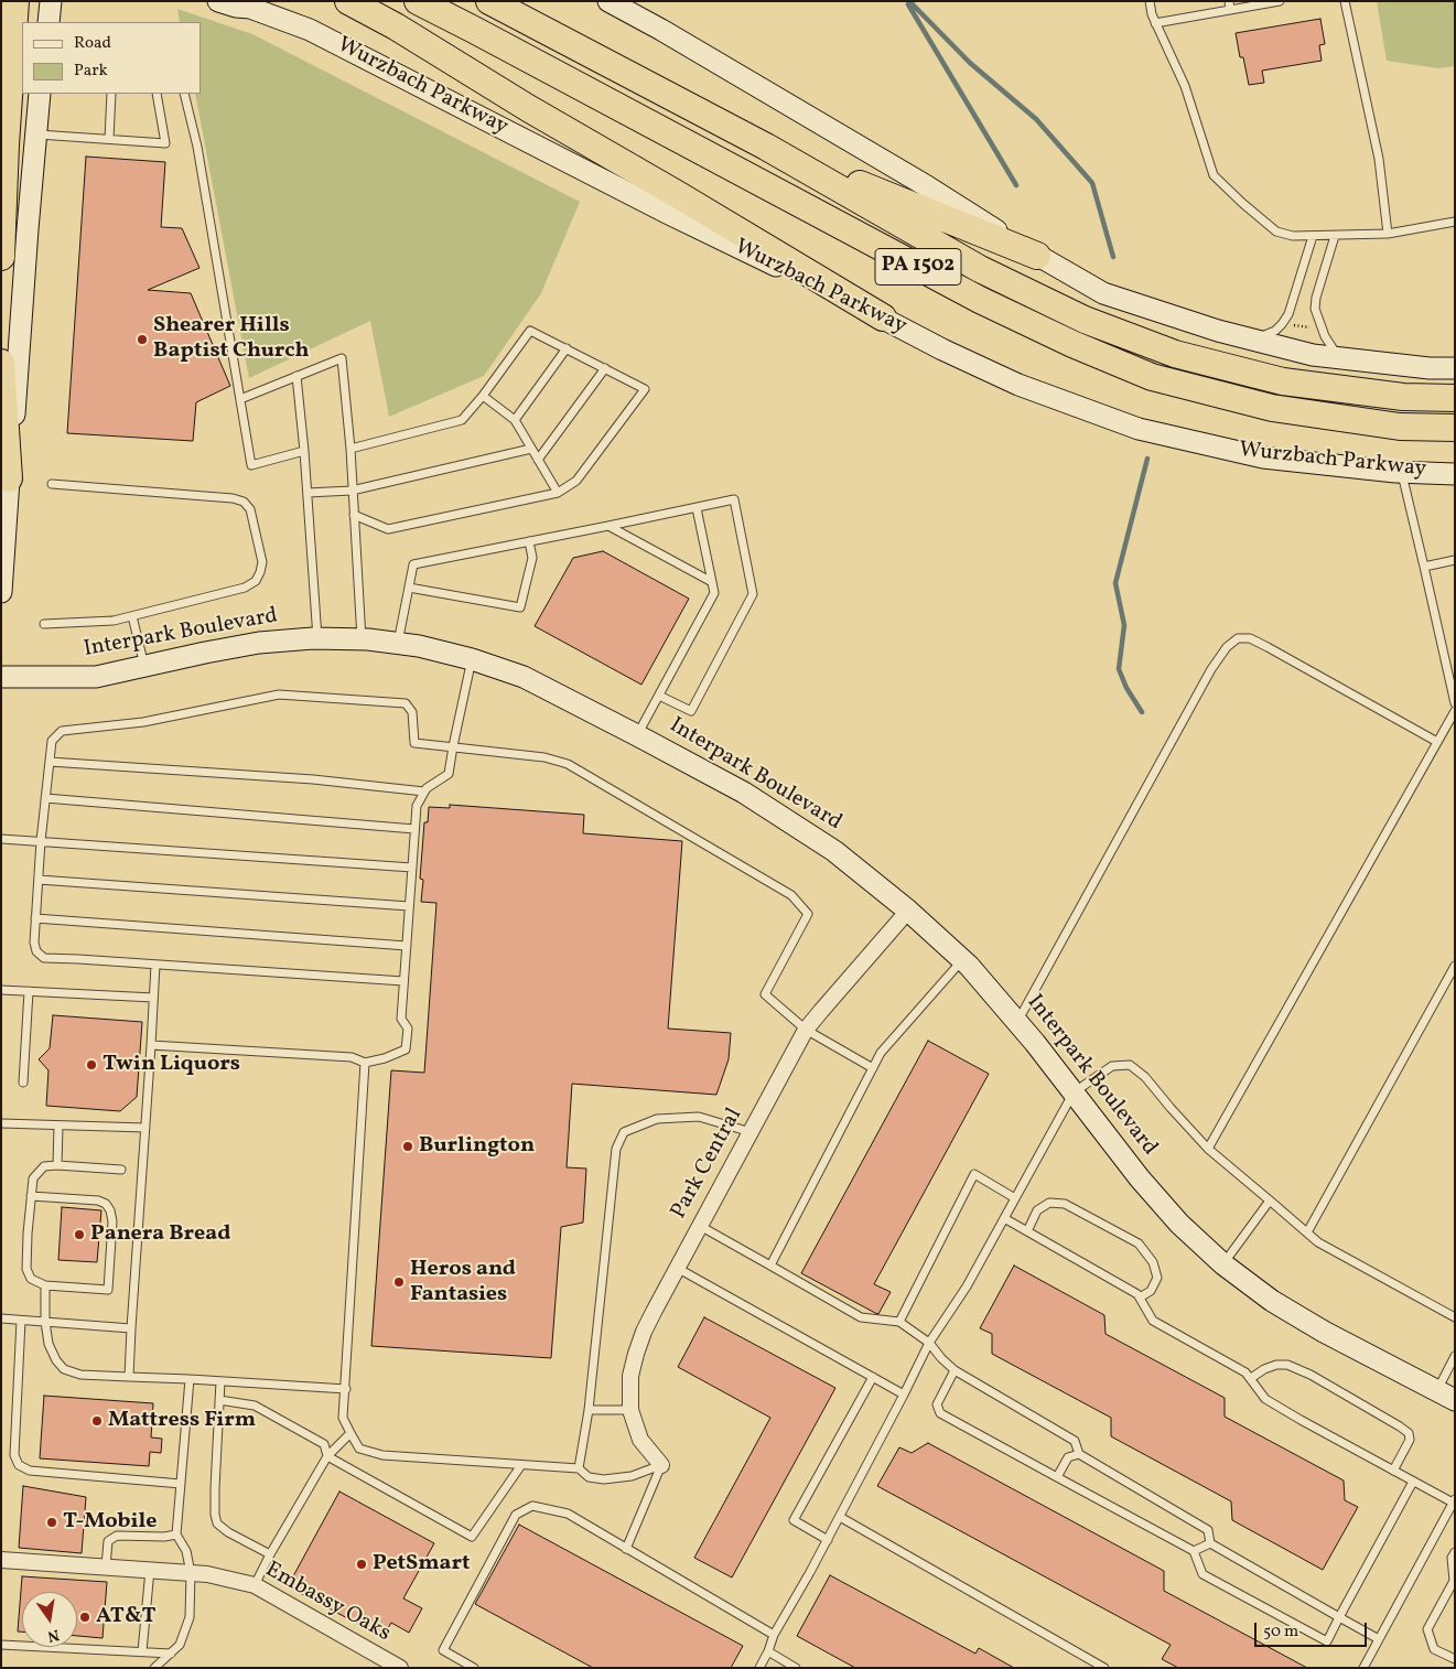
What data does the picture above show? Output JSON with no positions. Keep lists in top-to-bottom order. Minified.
{"streets":{"highway":["Wurzbach Parkway","PA 1502"],"main road":["Interpark Boulevard"],"street":["Park Central","Embassy Oaks"]},"crossings":[["Interpark Boulevard","Park Central"]],"places":["Shearer Hills Baptist Church","Twin Liquors","Burlington","Panera Bread","Heros and Fantasies","Mattress Firm","T-Mobile","PetSmart","AT&T"],"legend":["Road","Park"],"scale_bar":"50 m","north":"bottom"}
